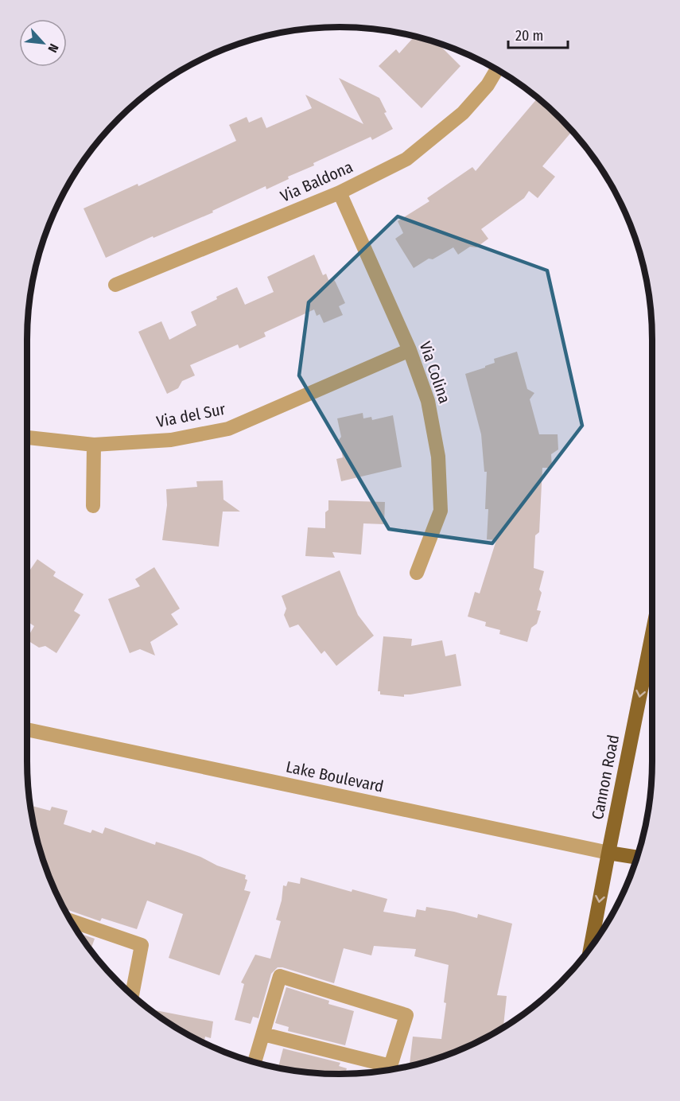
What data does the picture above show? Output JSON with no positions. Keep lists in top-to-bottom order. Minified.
{"streets":{"main road":["Lake Boulevard","Cannon Road"],"street":["Via Baldona","Via Colina","Via del Sur"]},"crossings":[["Via Baldona","Via Colina"],["Via Colina","Via del Sur"],["Lake Boulevard","Cannon Road"]],"one_way":["Cannon Road"],"scale_bar":"20 m","north":"bottom right"}
